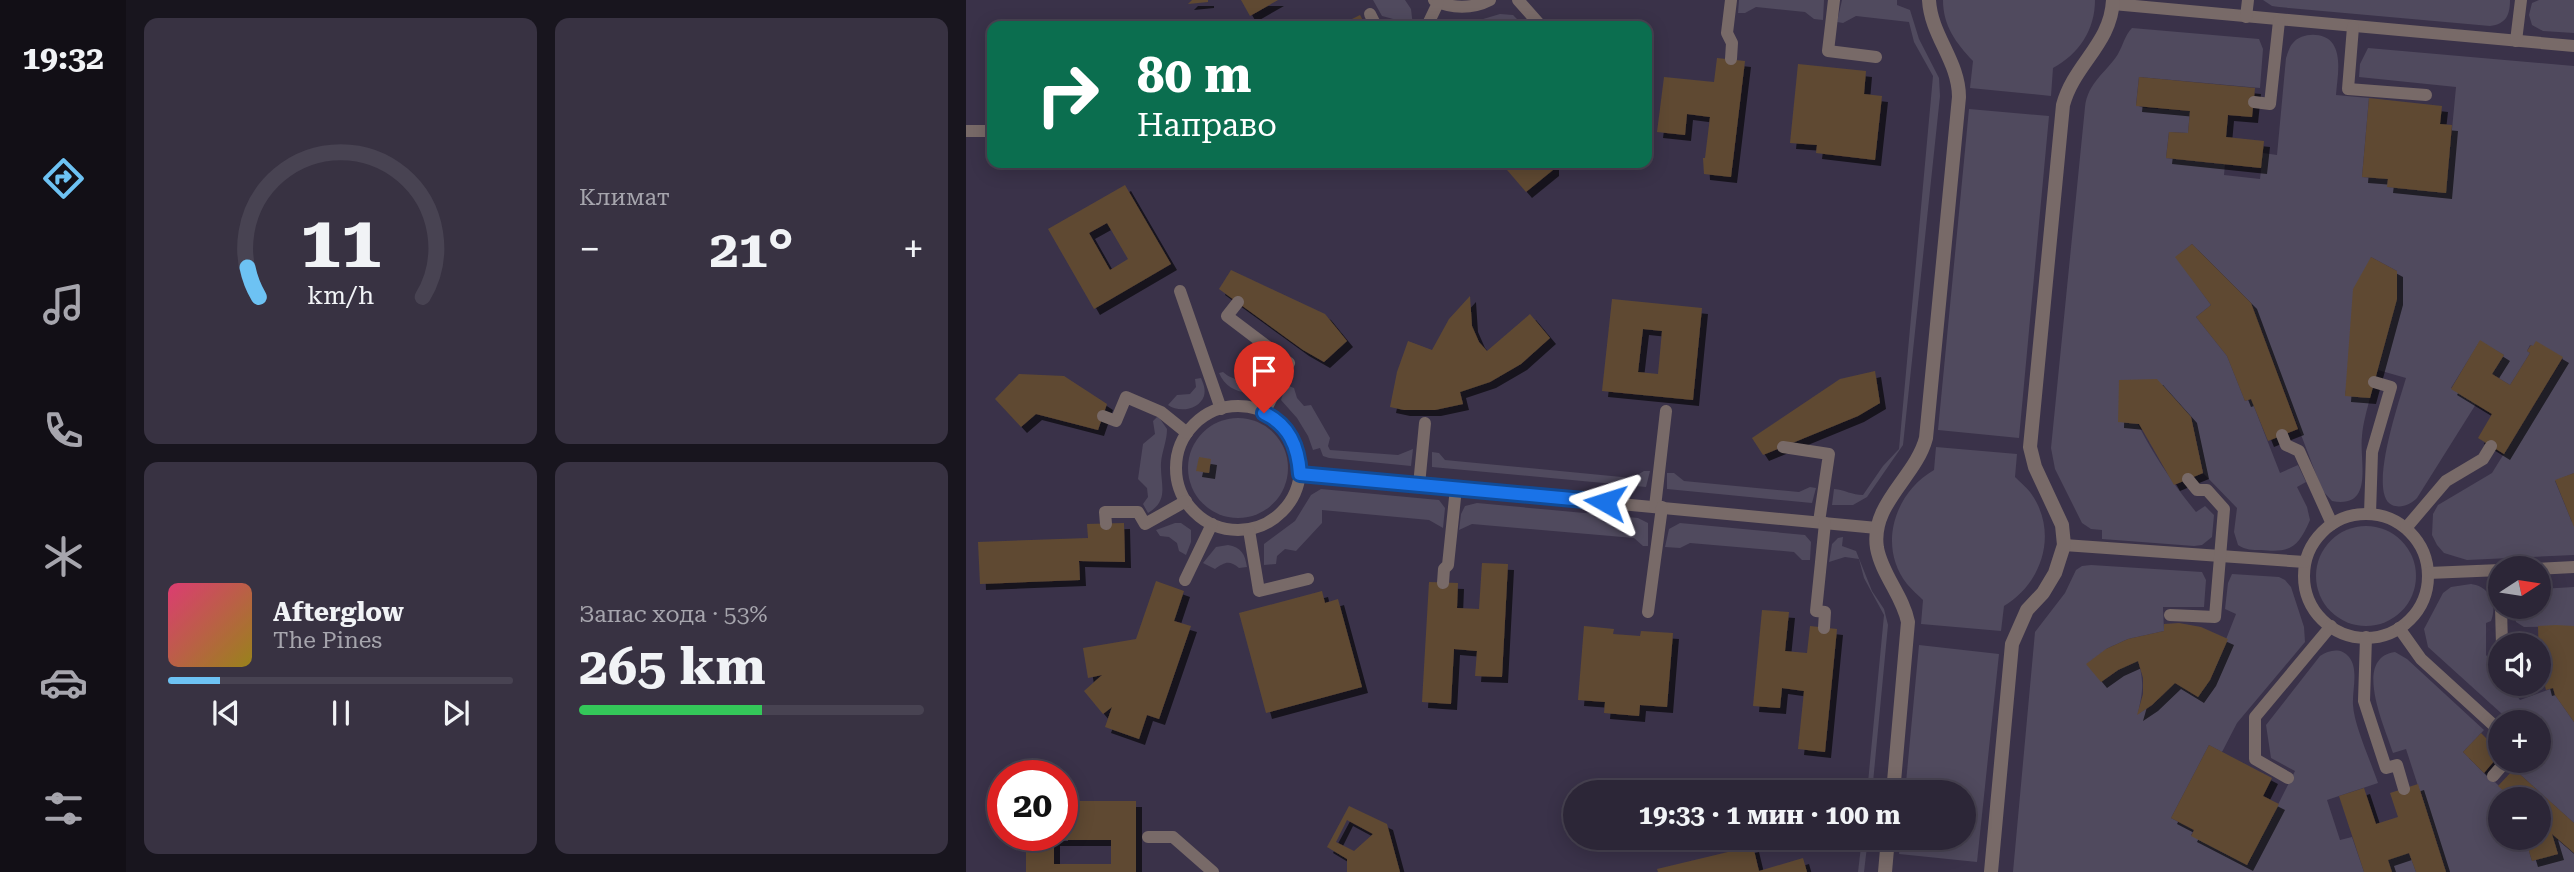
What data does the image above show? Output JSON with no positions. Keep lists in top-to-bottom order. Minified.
{"north":"right","page":{"tabs":"19:32","tile":["Климат",["Запас хода · 53%","265 km"]],"turn":["80 m","Направо"],"heat":["−","21°","+"],"map_buttons":["+","−"],"song":["Afterglow","The Pines"],"limit":"20","trip":"19:33 · 1 мин · 100 m","gauge":["11","km/h"]}}
